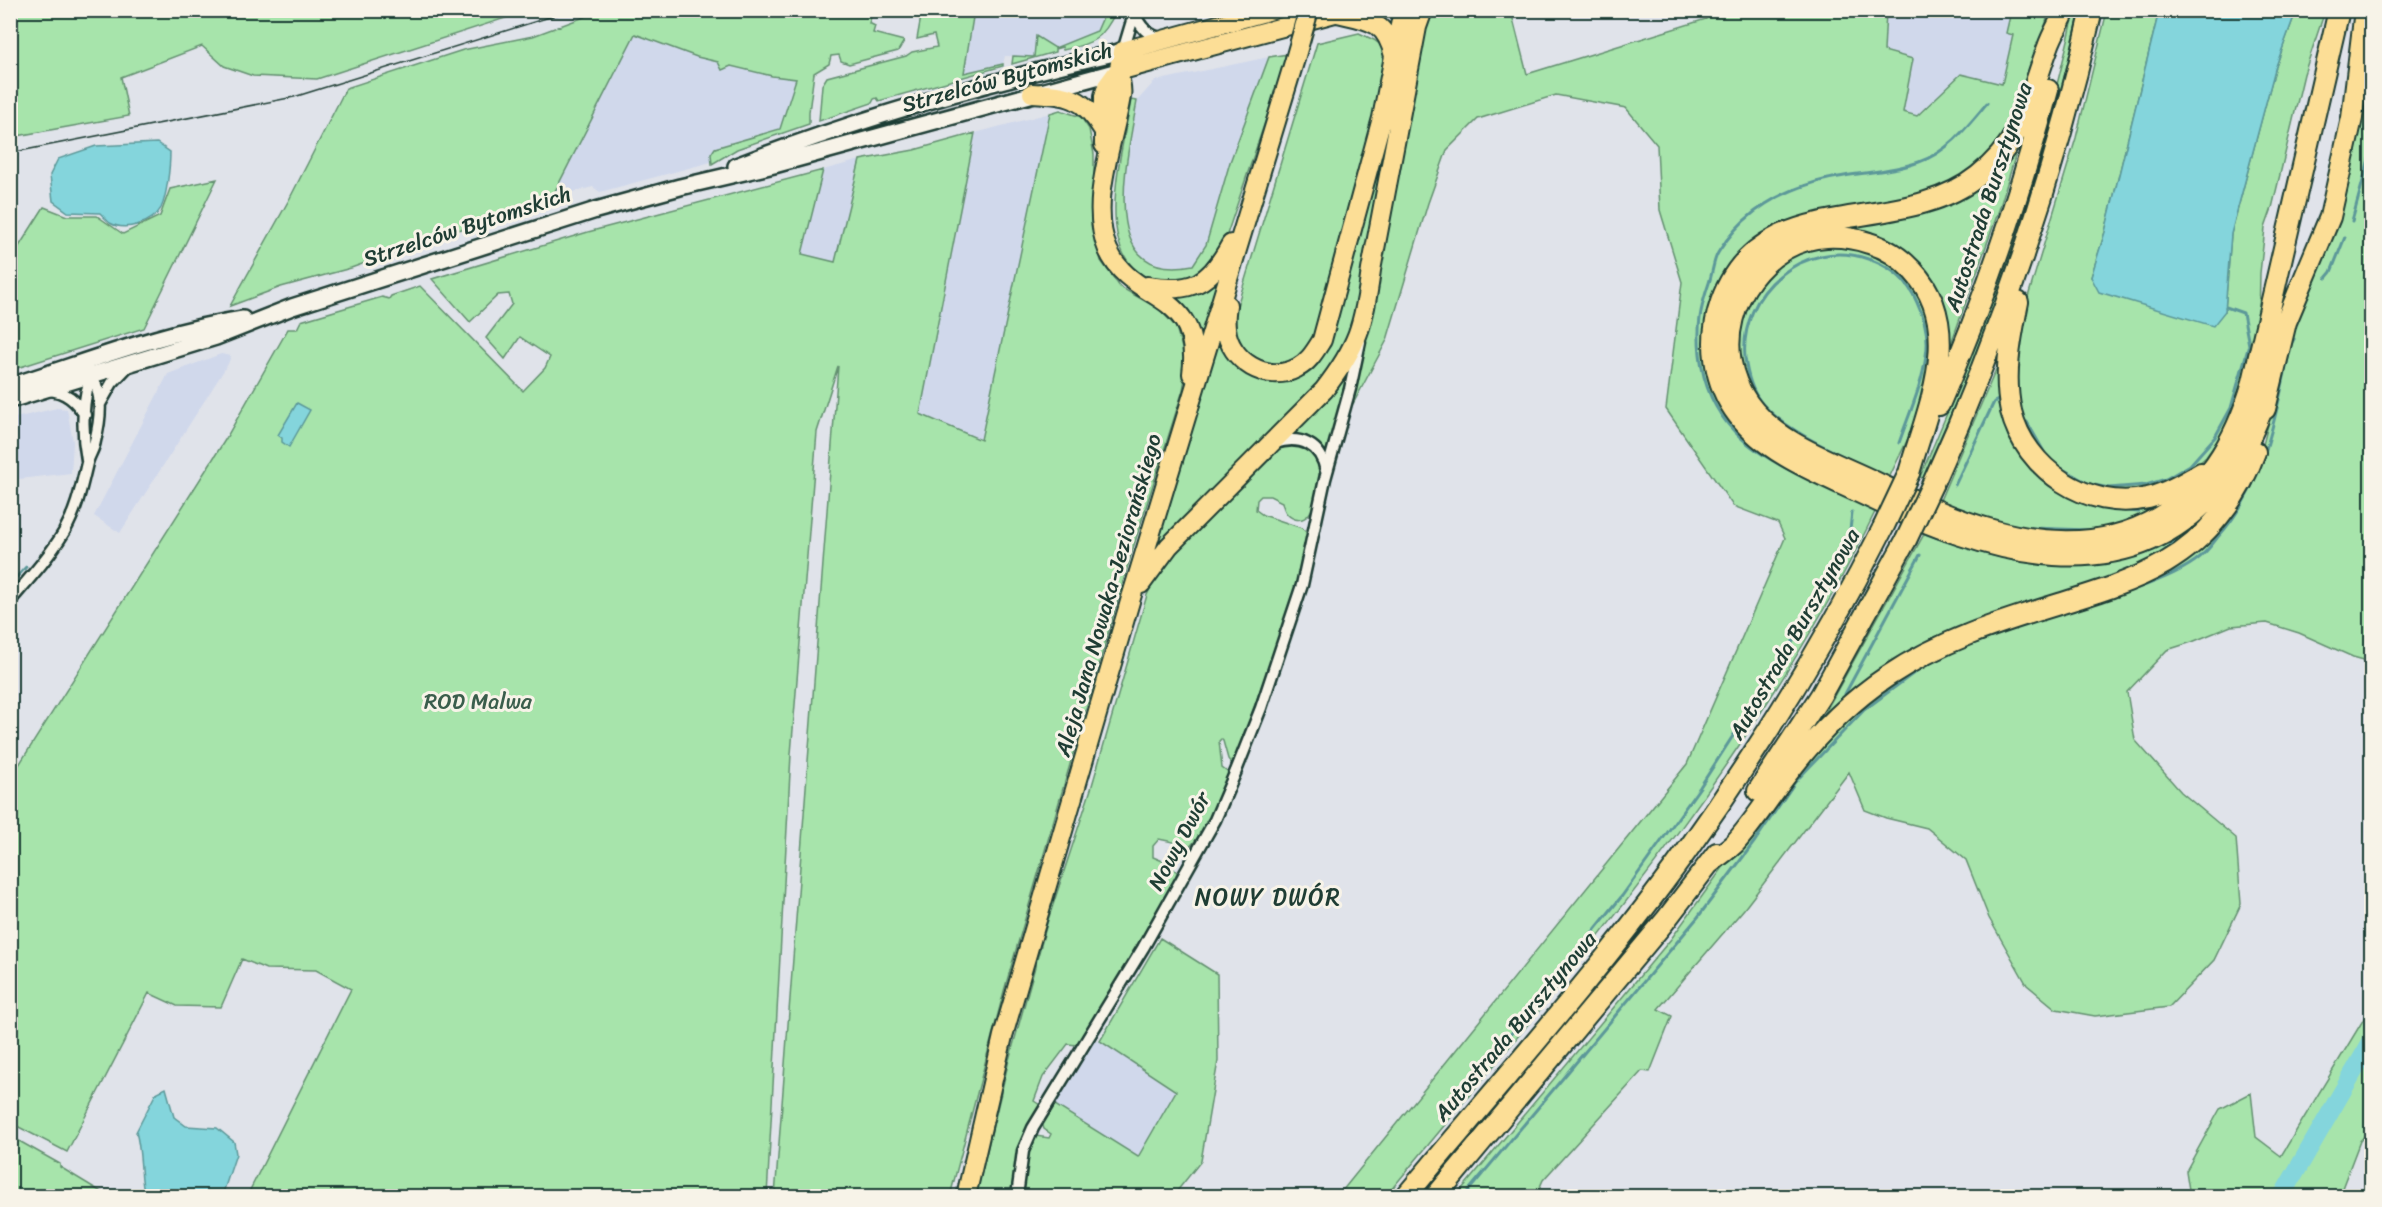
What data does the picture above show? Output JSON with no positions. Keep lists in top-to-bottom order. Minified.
{"streets":{"highway":["Autostrada Bursztynowa"],"main road":["Strzelców Bytomskich","Aleja Jana Nowaka-Jeziorańskiego"],"street":["Nowy Dwór"]},"districts":["NOWY DWÓR"],"parks":["ROD Malwa"]}
